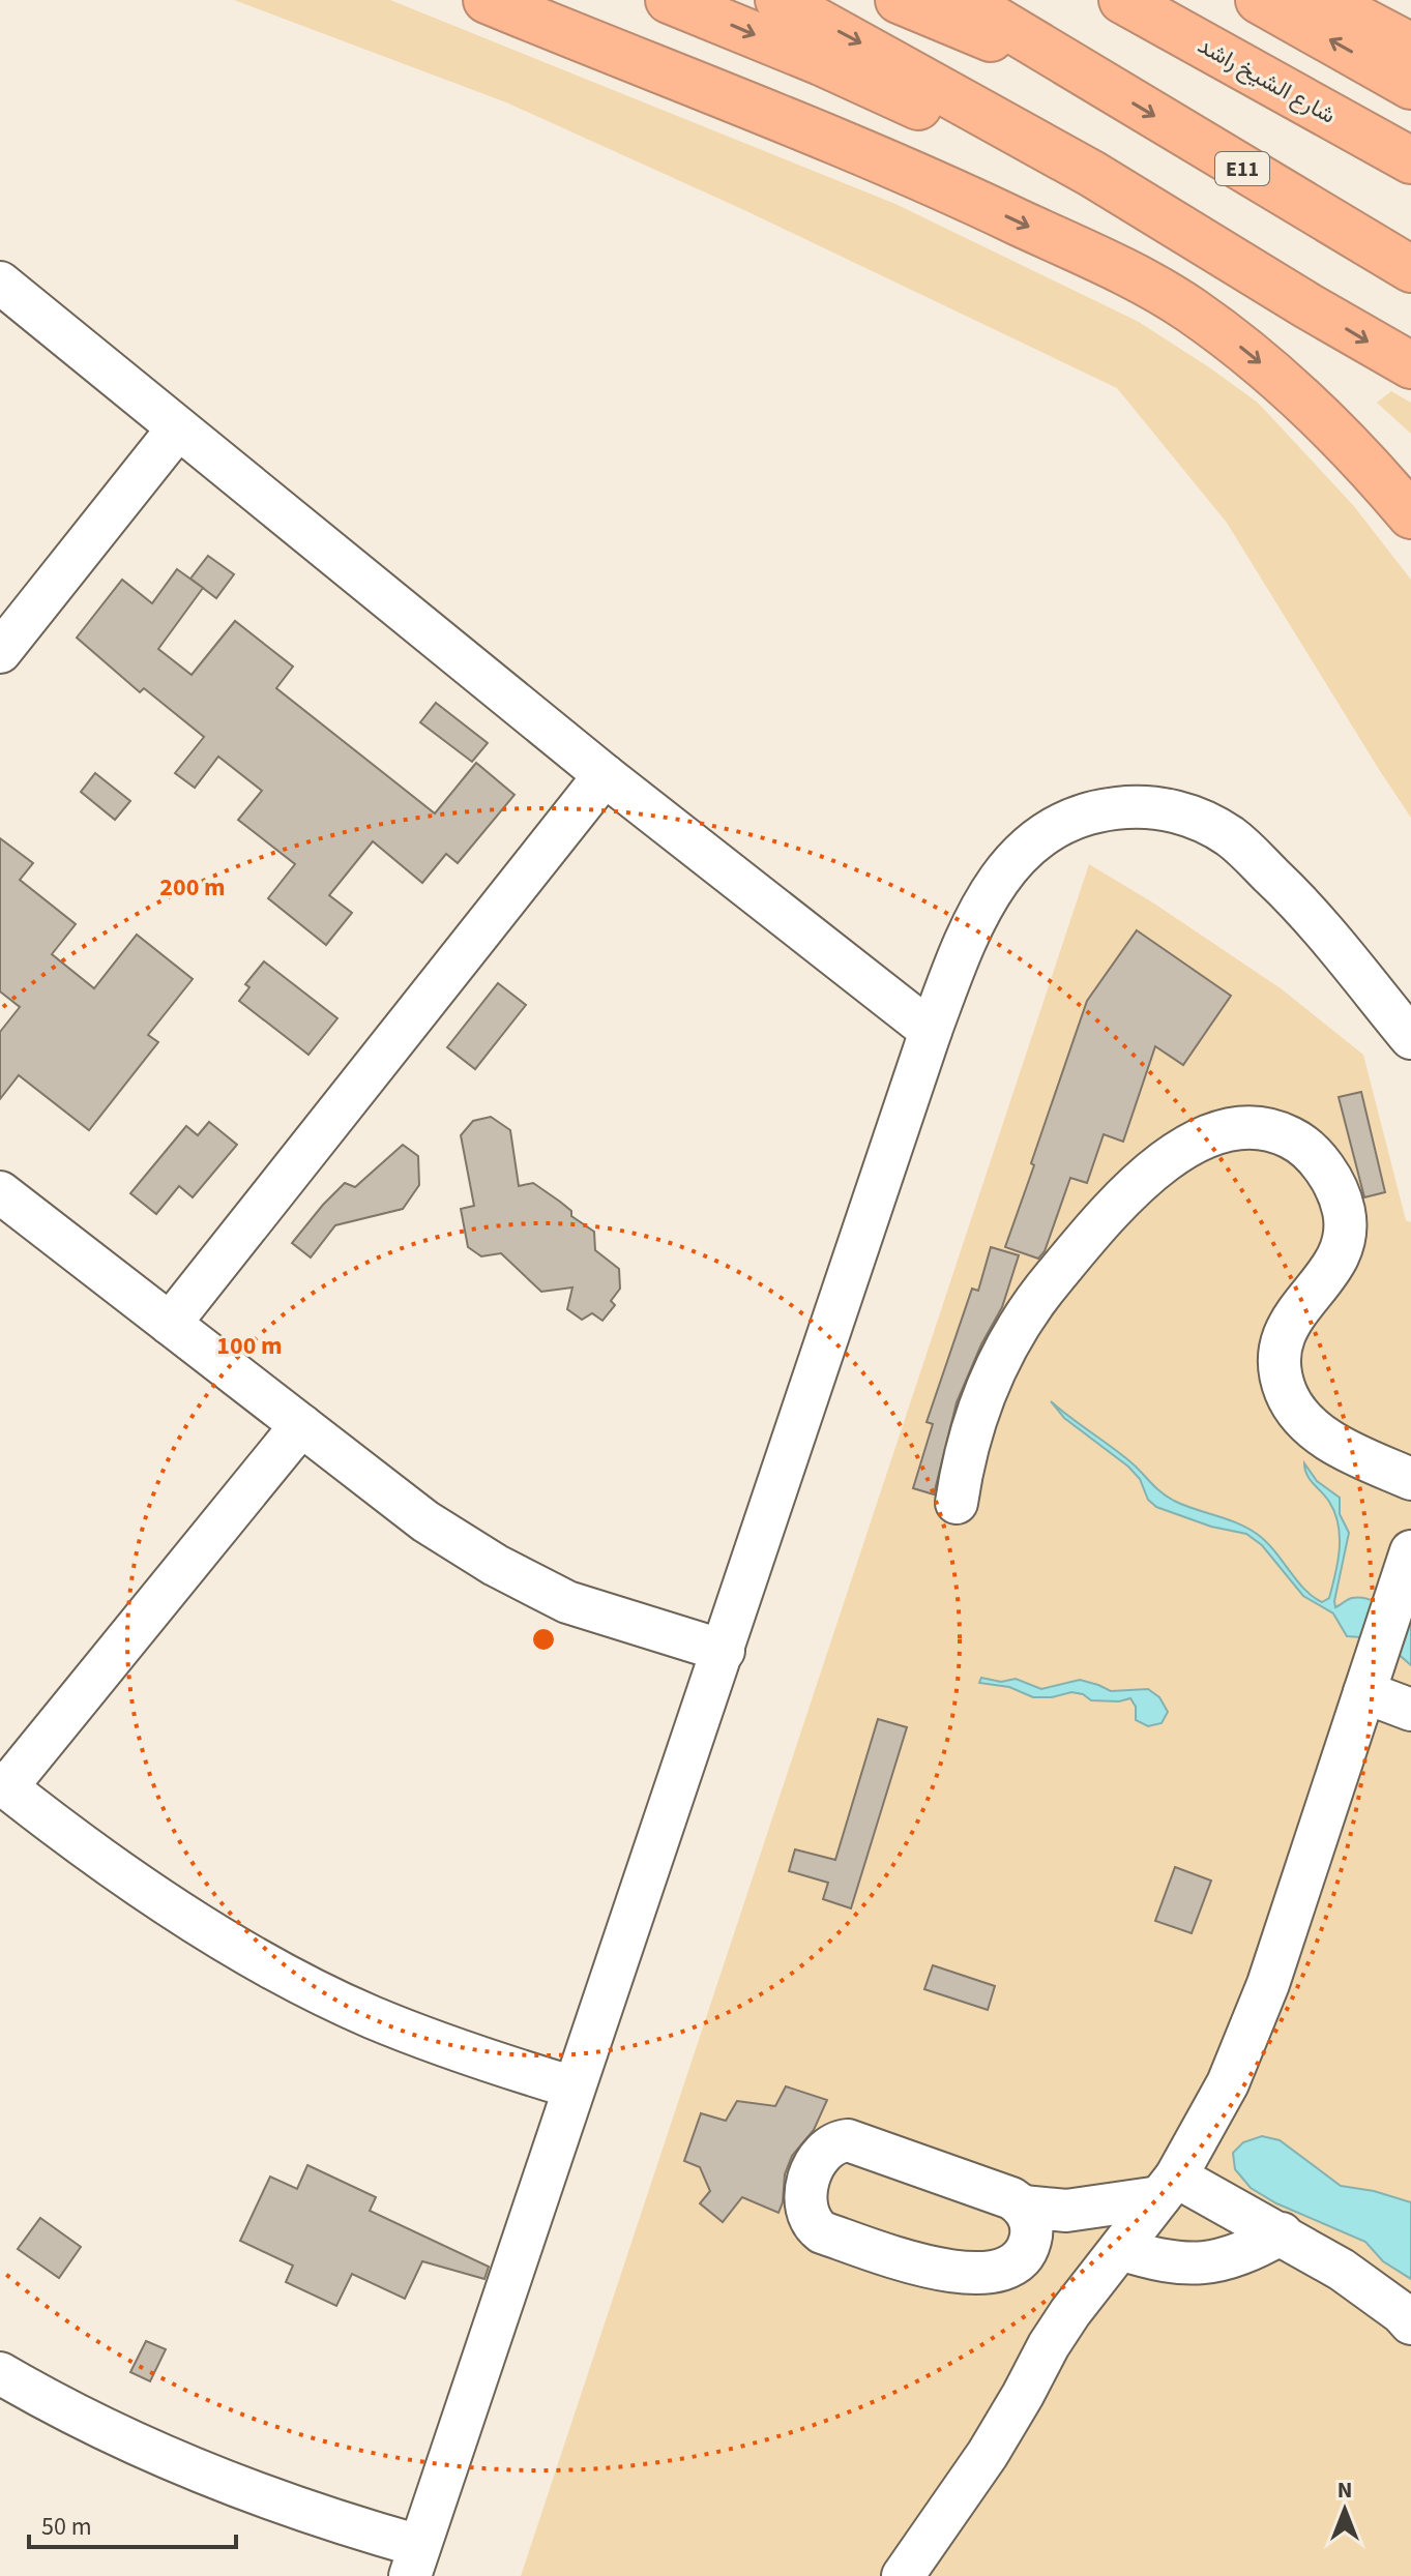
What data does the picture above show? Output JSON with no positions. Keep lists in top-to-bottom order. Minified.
{"streets":{"highway":["شارع الشيخ راشد","E11"]},"scale_bar":"50 m","north":"top","rings":["200 m","100 m"]}
